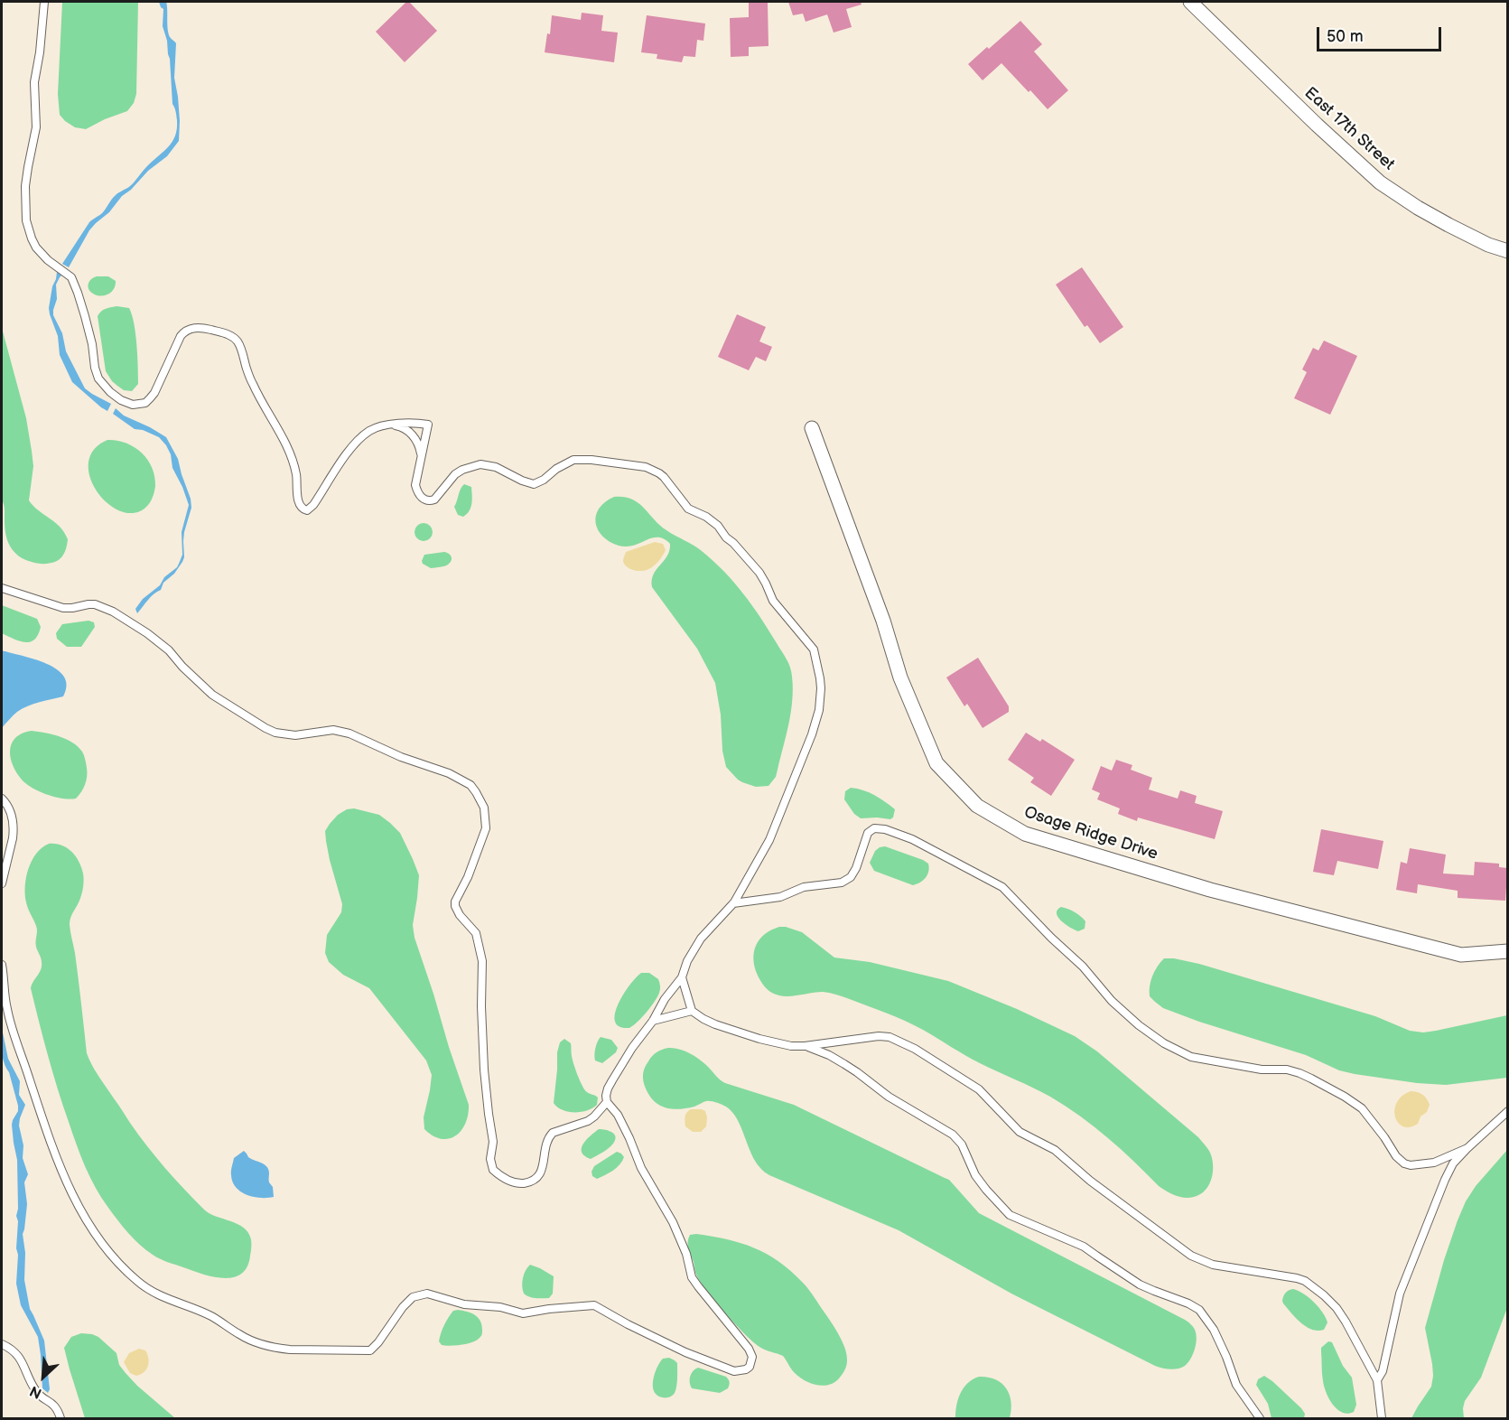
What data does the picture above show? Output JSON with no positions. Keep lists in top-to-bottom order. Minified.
{"streets":{"street":["East 17th Street","Osage Ridge Drive"]},"scale_bar":"50 m","north":"bottom left"}
